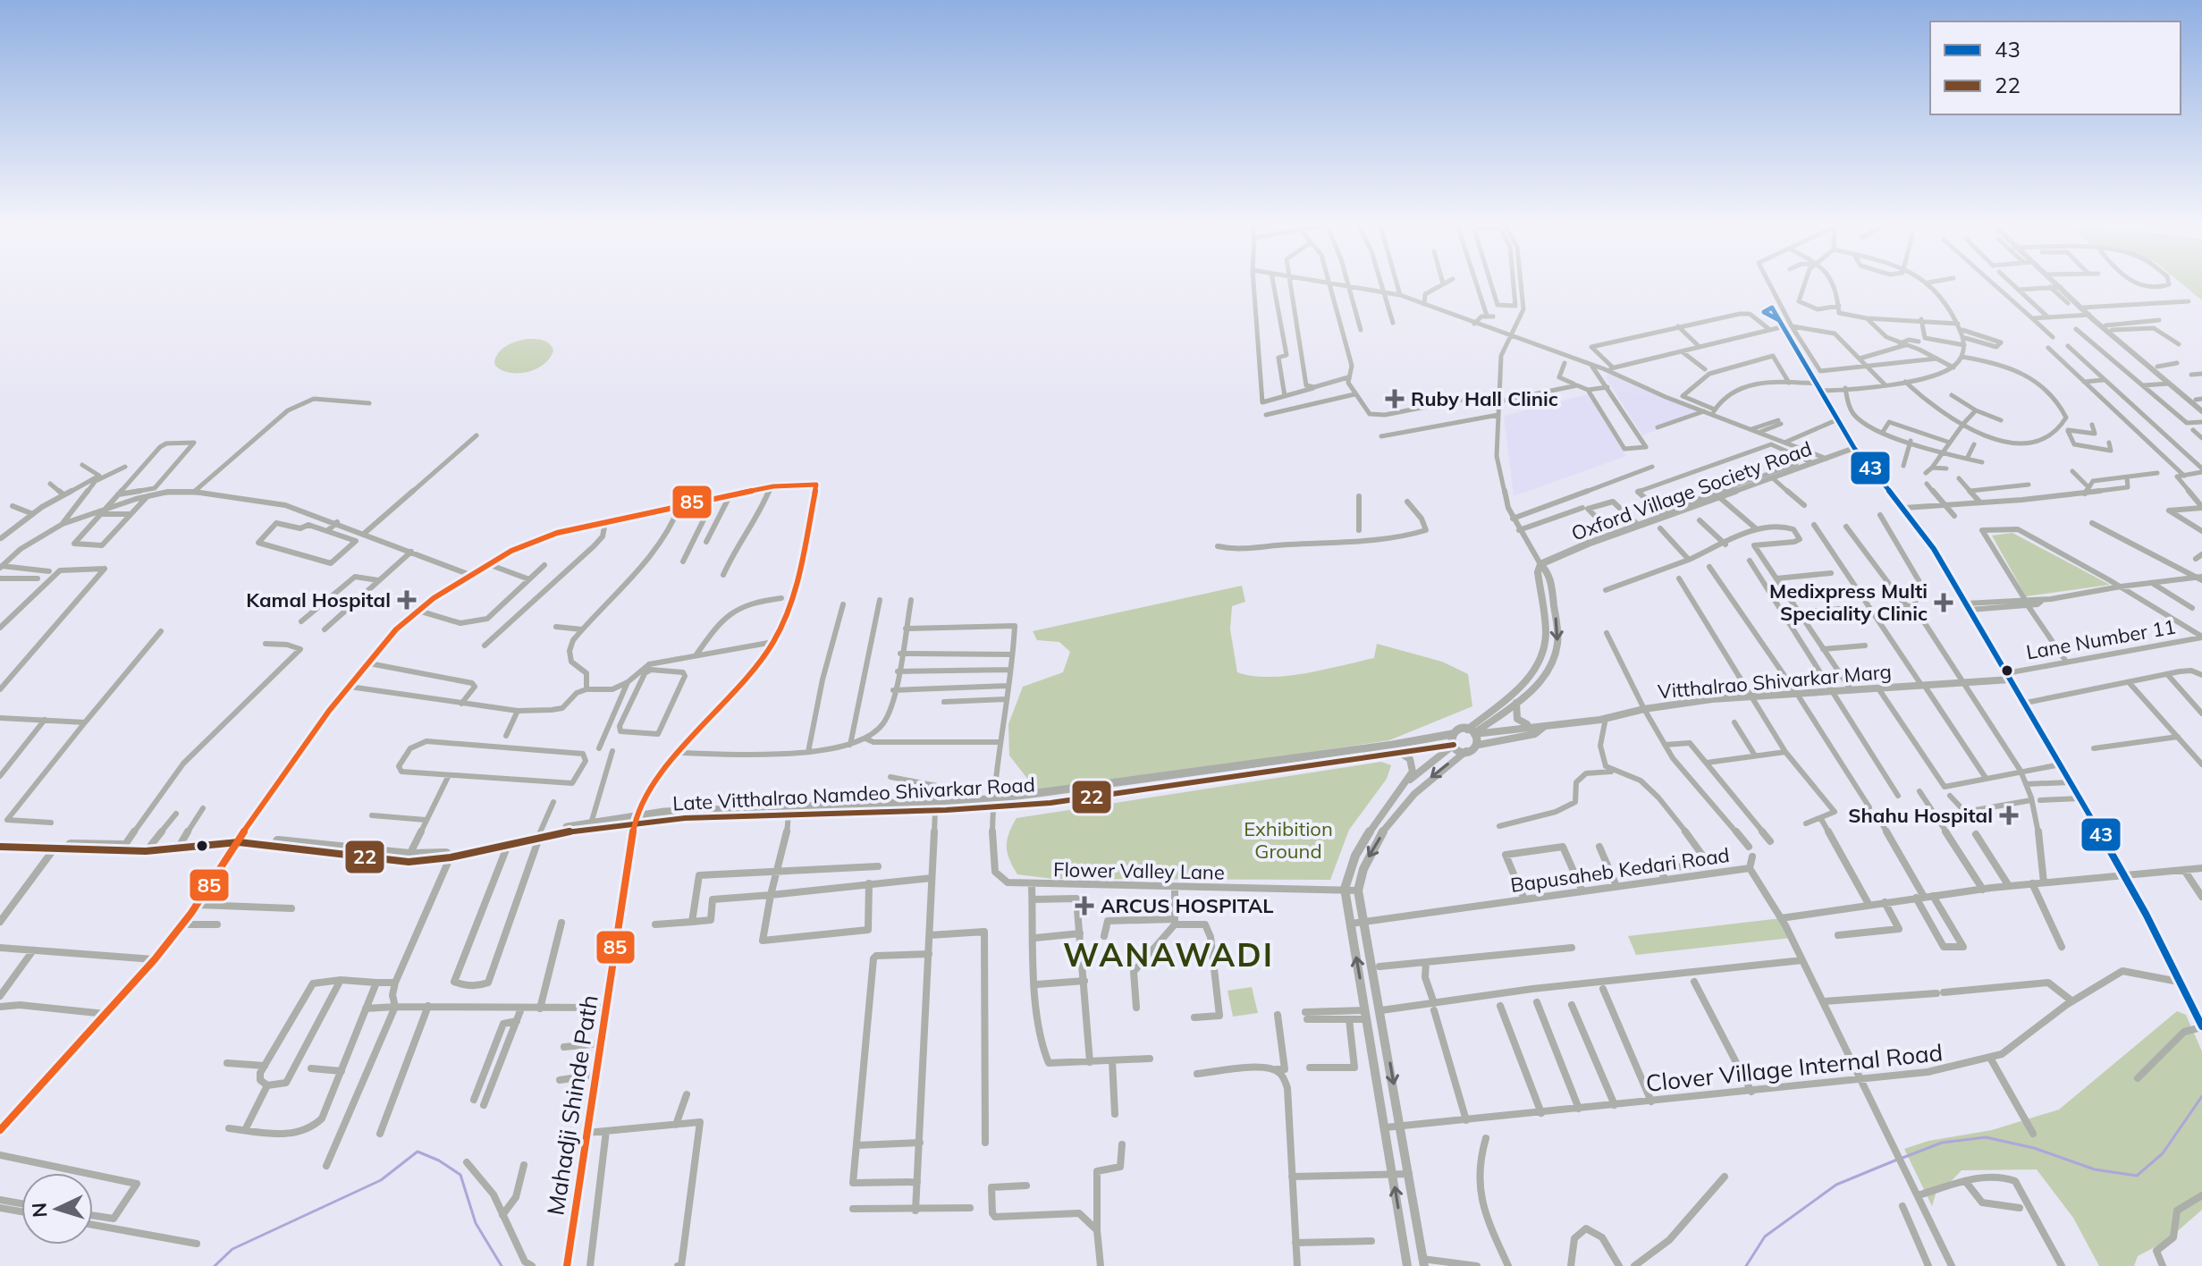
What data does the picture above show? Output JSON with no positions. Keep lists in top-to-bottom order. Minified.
{"streets":{"main road":["Late Vitthalrao Namdeo Shivarkar Road"],"street":["Oxford Village Society Road","Lane Number 11","Vitthalrao Shivarkar Marg","Bapusaheb Kedari Road","Flower Valley Lane","Clover Village Internal Road","Mahadji Shinde Path"]},"crossings":[["Lane Number 11","Vitthalrao Shivarkar Marg"],["Late Vitthalrao Namdeo Shivarkar Road","Flower Valley Lane"],["Late Vitthalrao Namdeo Shivarkar Road","Mahadji Shinde Path"],["Bapusaheb Kedari Road","Clover Village Internal Road"]],"districts":["WANAWADI"],"parks":["Exhibition Ground"],"places":{"health":["Ruby Hall Clinic","Kamal Hospital","Medixpress Multi Speciality Clinic","Shahu Hospital","ARCUS HOSPITAL"]},"lines":["transit line 43","transit line 85","transit line 22"],"legend":["43","22"],"north":"left"}
